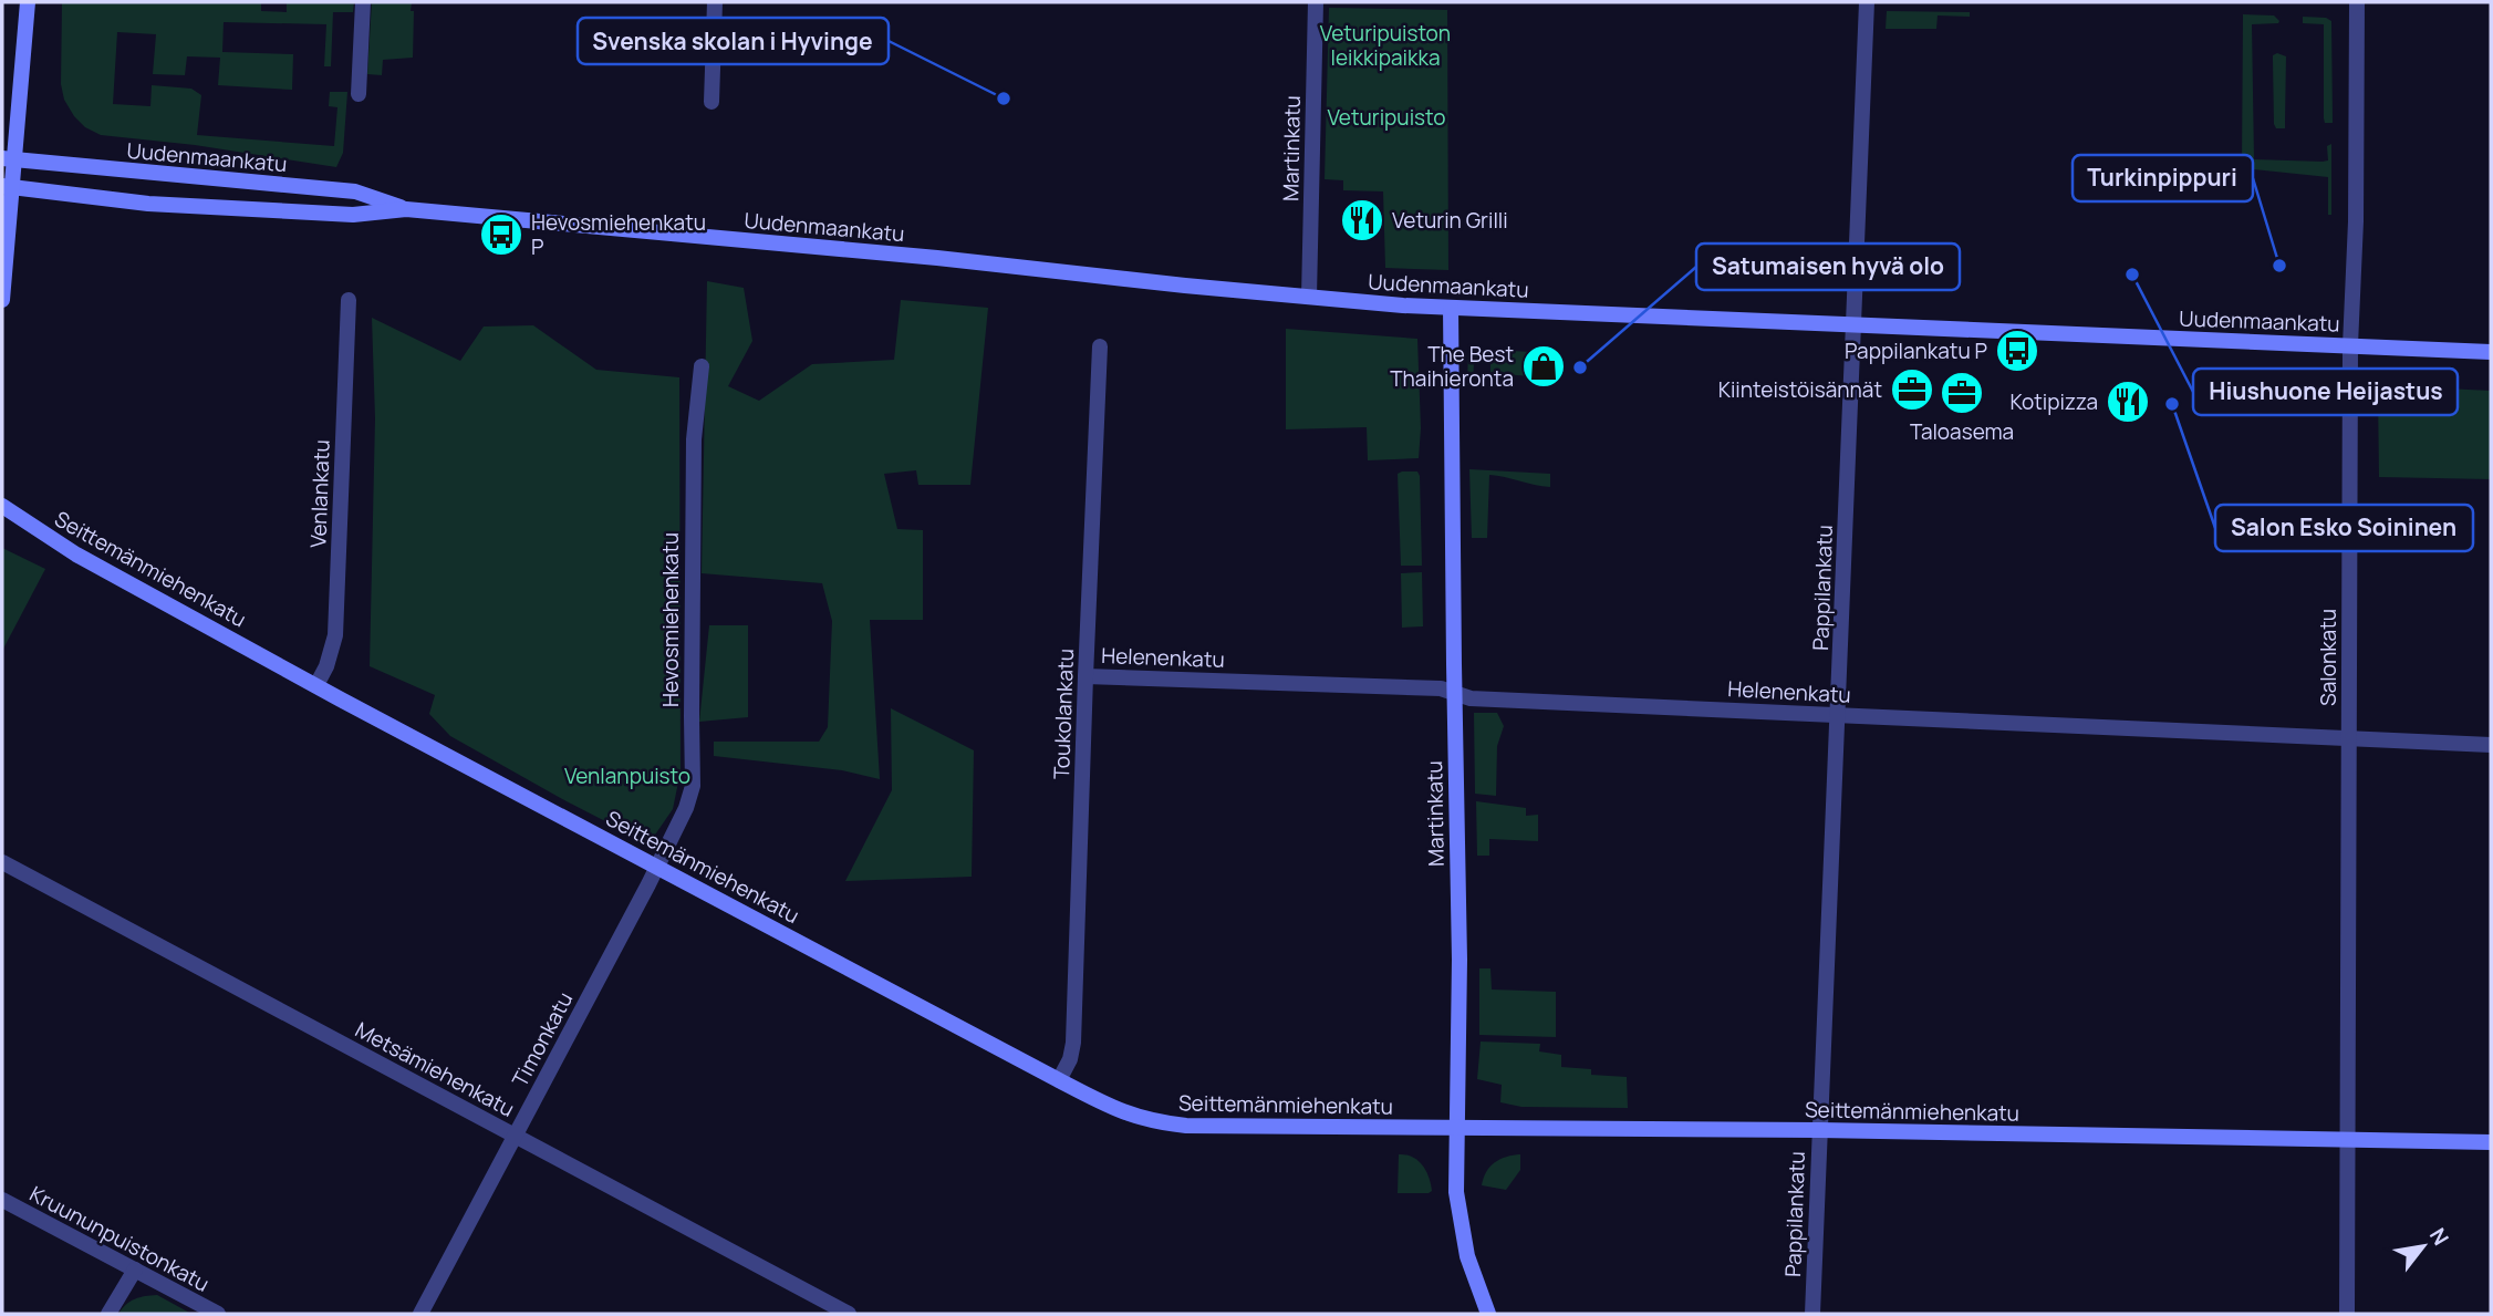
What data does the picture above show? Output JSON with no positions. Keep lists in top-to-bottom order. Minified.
{"streets":{"street":["Martinkatu","Uudenmaankatu","Venlankatu","Seittemänmiehenkatu","Pappilankatu","Hevosmiehenkatu","Helenenkatu","Salonkatu","Toukolankatu","Timonkatu","Metsämiehenkatu","Kruununpuistonkatu"]},"crossings":[["Martinkatu","Uudenmaankatu"],["Martinkatu","Seittemänmiehenkatu"],["Martinkatu","Helenenkatu"],["Uudenmaankatu","Pappilankatu"],["Uudenmaankatu","Salonkatu"],["Venlankatu","Seittemänmiehenkatu"],["Seittemänmiehenkatu","Pappilankatu"],["Seittemänmiehenkatu","Hevosmiehenkatu"],["Seittemänmiehenkatu","Salonkatu"],["Seittemänmiehenkatu","Toukolankatu"],["Seittemänmiehenkatu","Timonkatu"],["Pappilankatu","Helenenkatu"],["Hevosmiehenkatu","Timonkatu"],["Helenenkatu","Salonkatu"],["Helenenkatu","Toukolankatu"],["Timonkatu","Metsämiehenkatu"]],"parks":["Veturipuiston leikkipaikka","Veturipuisto","Venlanpuisto"],"places":{"other":["Svenska skolan i Hyvinge","Turkinpippuri","Hiushuone Heijastus","Satumaisen hyvä olo","Salon Esko Soininen"],"restaurant":["Veturin Grilli","Kotipizza"],"bus stop":["Hevosmiehenkatu P","Pappilankatu P"],"shop":["The Best Thaihieronta"],"office":["Kiinteistöisännät","Taloasema"]},"north":"top right"}
